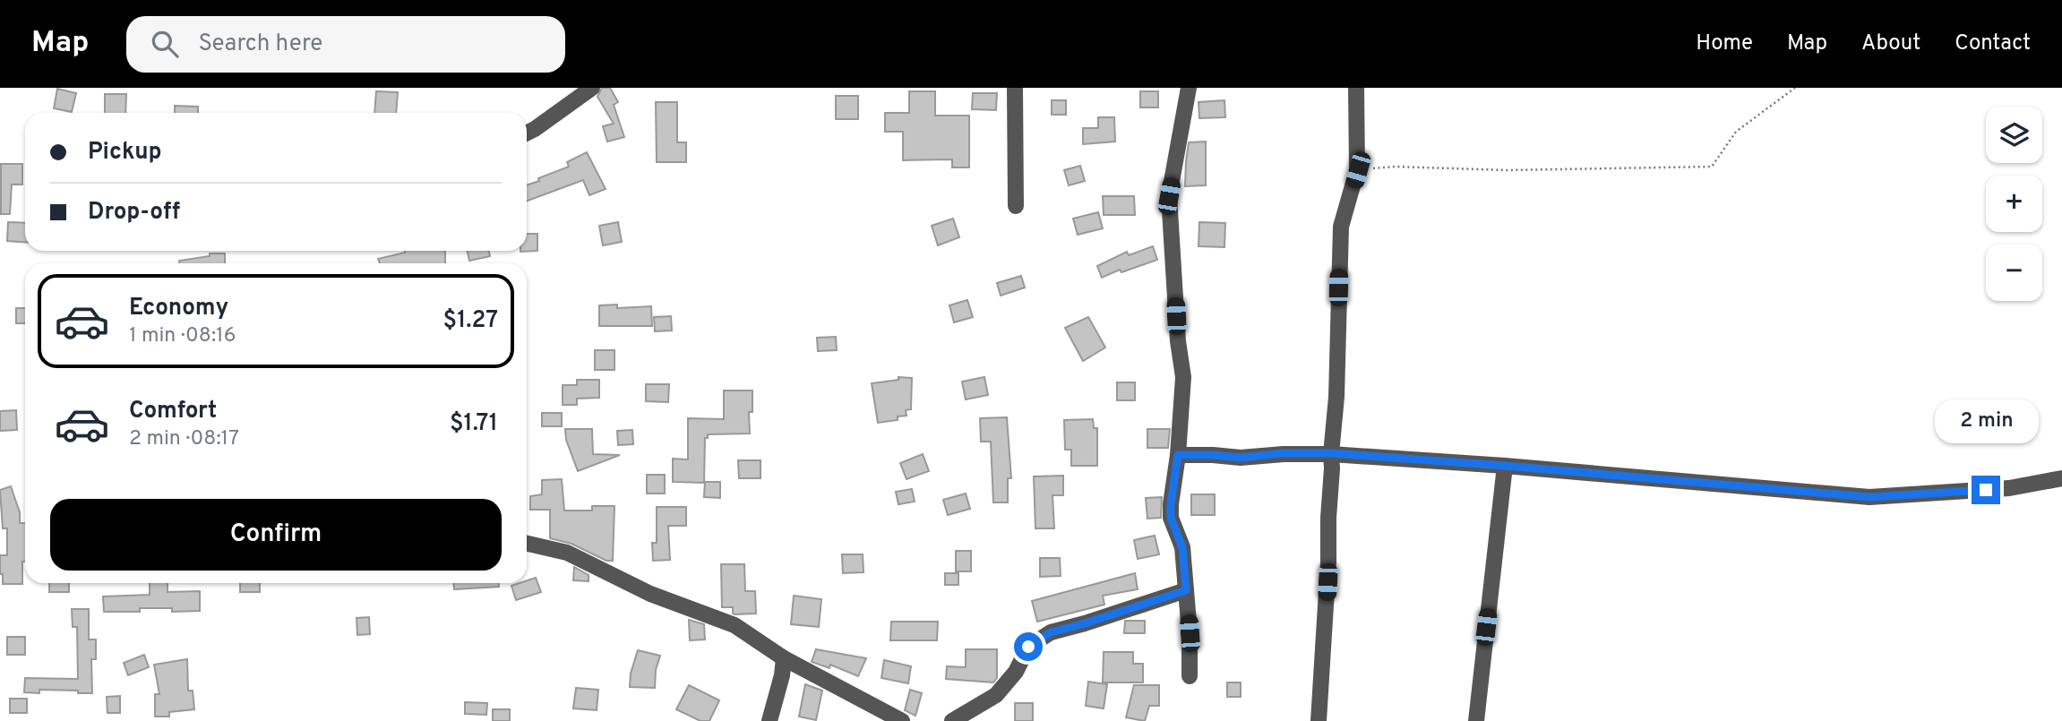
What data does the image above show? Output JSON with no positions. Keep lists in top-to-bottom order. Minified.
{"page":{"header":"Map","search":"Search here","nav":["Home","Map","About","Contact"],"map_buttons":["+","−"],"banner":["Pickup","Drop-off"],"list":[{"name":"Economy","note":"1 min · 08:16","value":"$1.27"},{"name":"Comfort","note":"2 min · 08:17","value":"$1.71"}],"bubble":"2 min","buttons":"Confirm"}}
